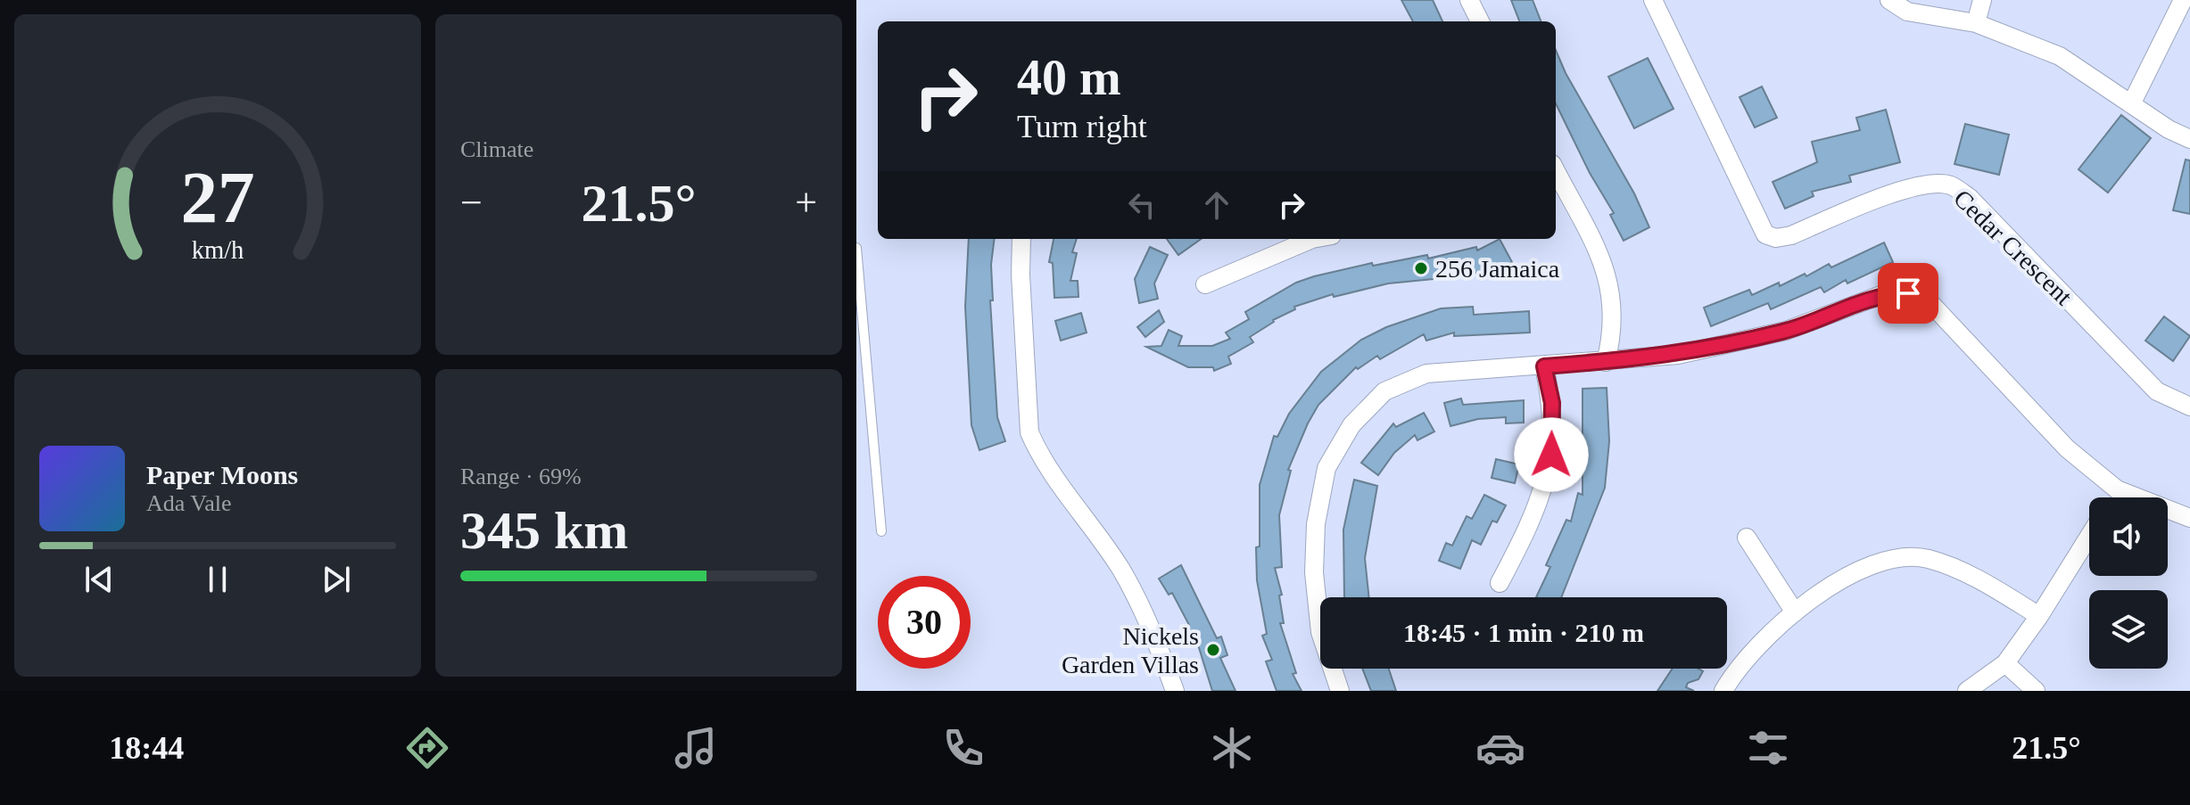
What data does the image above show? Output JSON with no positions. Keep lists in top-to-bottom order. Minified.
{"streets":{"street":["Cedar Crescent"]},"places":["256 Jamaica","Nickels Garden Villas"],"page":{"tile":["Climate",["Range · 69%","345 km"]],"turn":["40 m","Turn right"],"heat":["−","21.5°","+"],"song":["Paper Moons","Ada Vale"],"limit":"30","trip":"18:45 · 1 min · 210 m","tabs":["18:44","21.5°"],"gauge":["27","km/h"]}}
